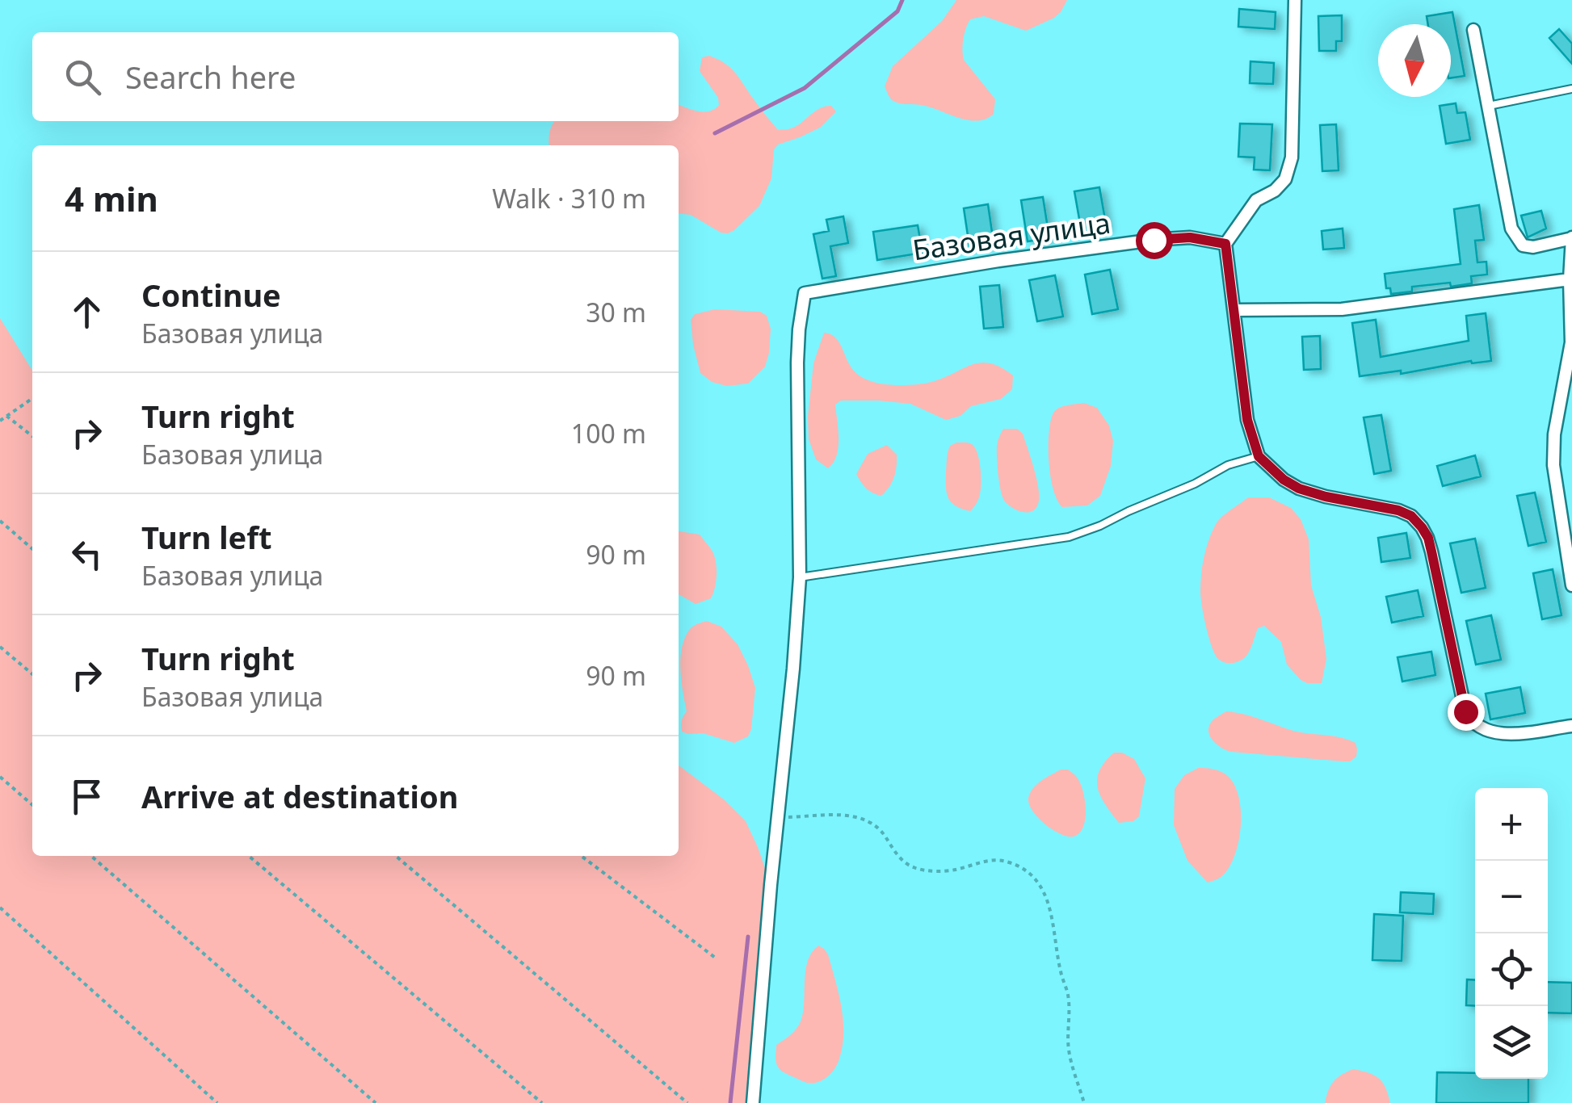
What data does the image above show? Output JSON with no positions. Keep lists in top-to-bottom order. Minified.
{"streets":{"street":["Базовая улица"]},"north":"bottom","page":{"search":"Search here","heading":["4 min","Walk · 310 m"],"list":[["Continue","Базовая улица","30 m"],["Turn right","Базовая улица","100 m"],["Turn left","Базовая улица","90 m"],["Turn right","Базовая улица","90 m"],"Arrive at destination"],"map_buttons":["+","−"]}}
